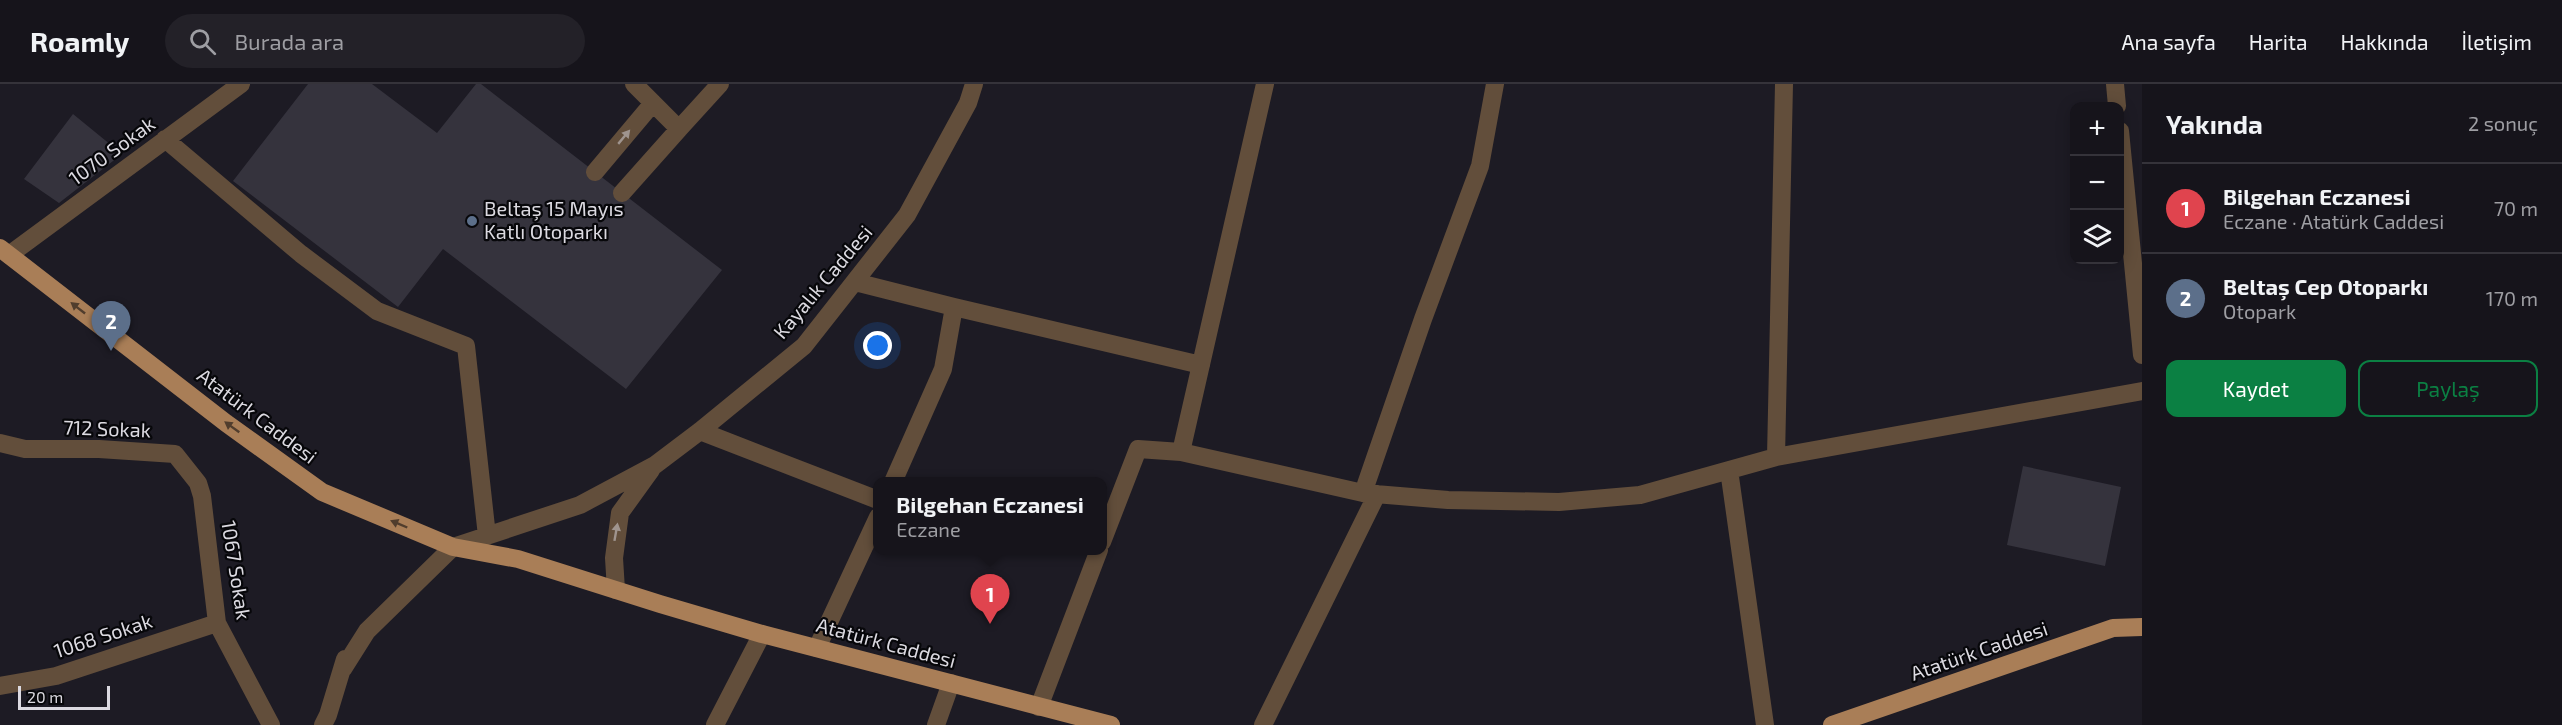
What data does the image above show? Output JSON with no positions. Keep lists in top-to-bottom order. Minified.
{"streets":{"main road":["Atatürk Caddesi"],"street":["1070 Sokak","Kayalık Caddesi","712 Sokak","1067 Sokak","1068 Sokak"]},"crossings":[["1070 Sokak","Atatürk Caddesi"],["Kayalık Caddesi","Atatürk Caddesi"],["712 Sokak","1067 Sokak"],["1067 Sokak","1068 Sokak"]],"places":["Beltaş 15 Mayıs Katlı Otoparkı"],"scale_bar":"20 m","page":{"header":"Roamly","search":"Burada ara","nav":["Ana sayfa","Harita","Hakkında","İletişim"],"heading":["Yakında","2 sonuç"],"map_buttons":["+","−"],"list":[{"mark":"1","name":"Bilgehan Eczanesi","note":"Eczane · Atatürk Caddesi","value":"70 m"},{"mark":"2","name":"Beltaş Cep Otoparkı","note":"Otopark","value":"170 m"}],"pins":["2","1"],"buttons":["Kaydet","Paylaş"],"popup":["Bilgehan Eczanesi","Eczane"],"scale":"20 m"}}
